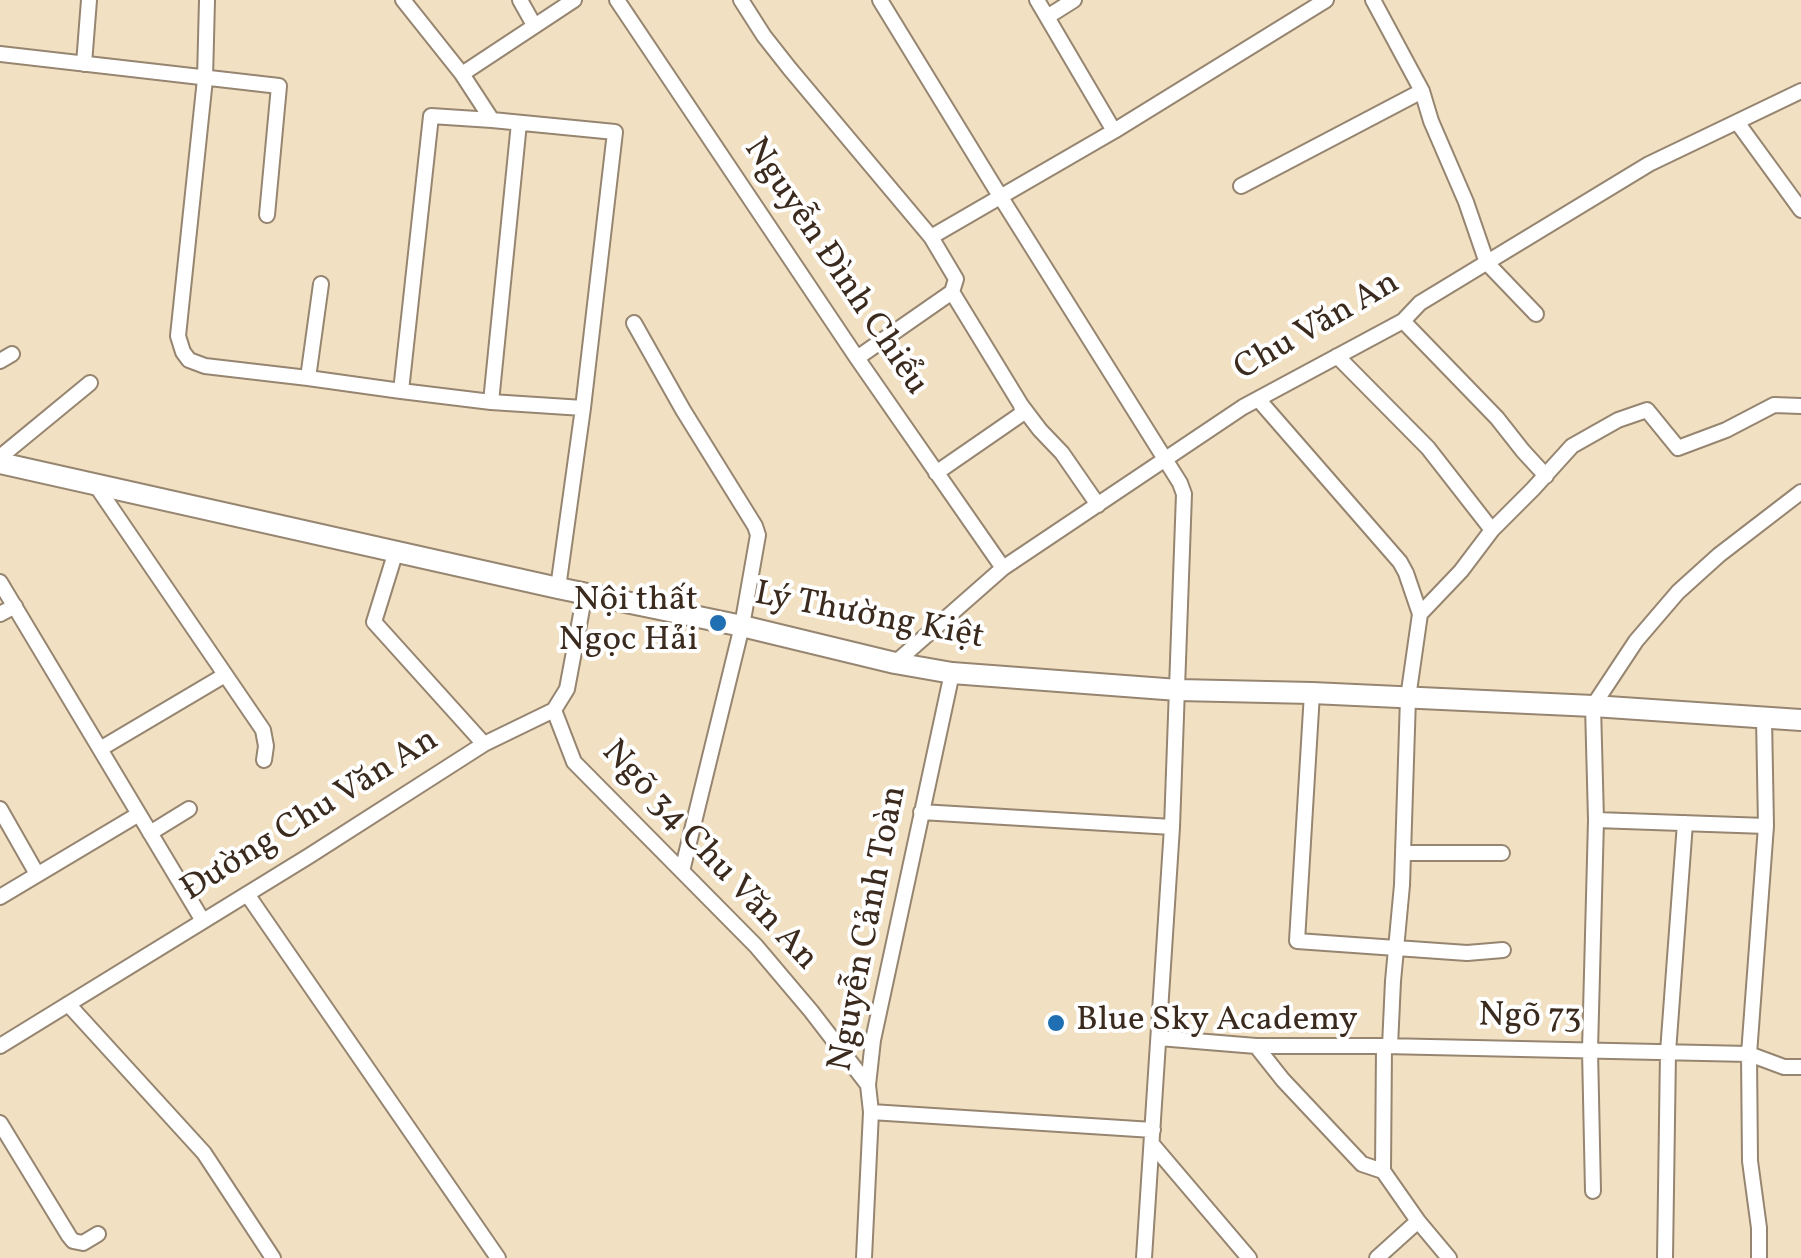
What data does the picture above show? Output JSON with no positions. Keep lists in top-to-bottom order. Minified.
{"streets":{"street":["Nguyễn Đình Chiểu","Chu Văn An","Lý Thường Kiệt","Đường Chu Văn An","Ngõ 34 Chu Văn An","Nguyễn Cảnh Toàn","Ngõ 73"]},"crossings":[["Nguyễn Đình Chiểu","Chu Văn An"],["Chu Văn An","Lý Thường Kiệt"],["Lý Thường Kiệt","Nguyễn Cảnh Toàn"],["Đường Chu Văn An","Ngõ 34 Chu Văn An"],["Ngõ 34 Chu Văn An","Nguyễn Cảnh Toàn"]],"places":["Nội thất Ngọc Hải","Blue Sky Academy"]}
